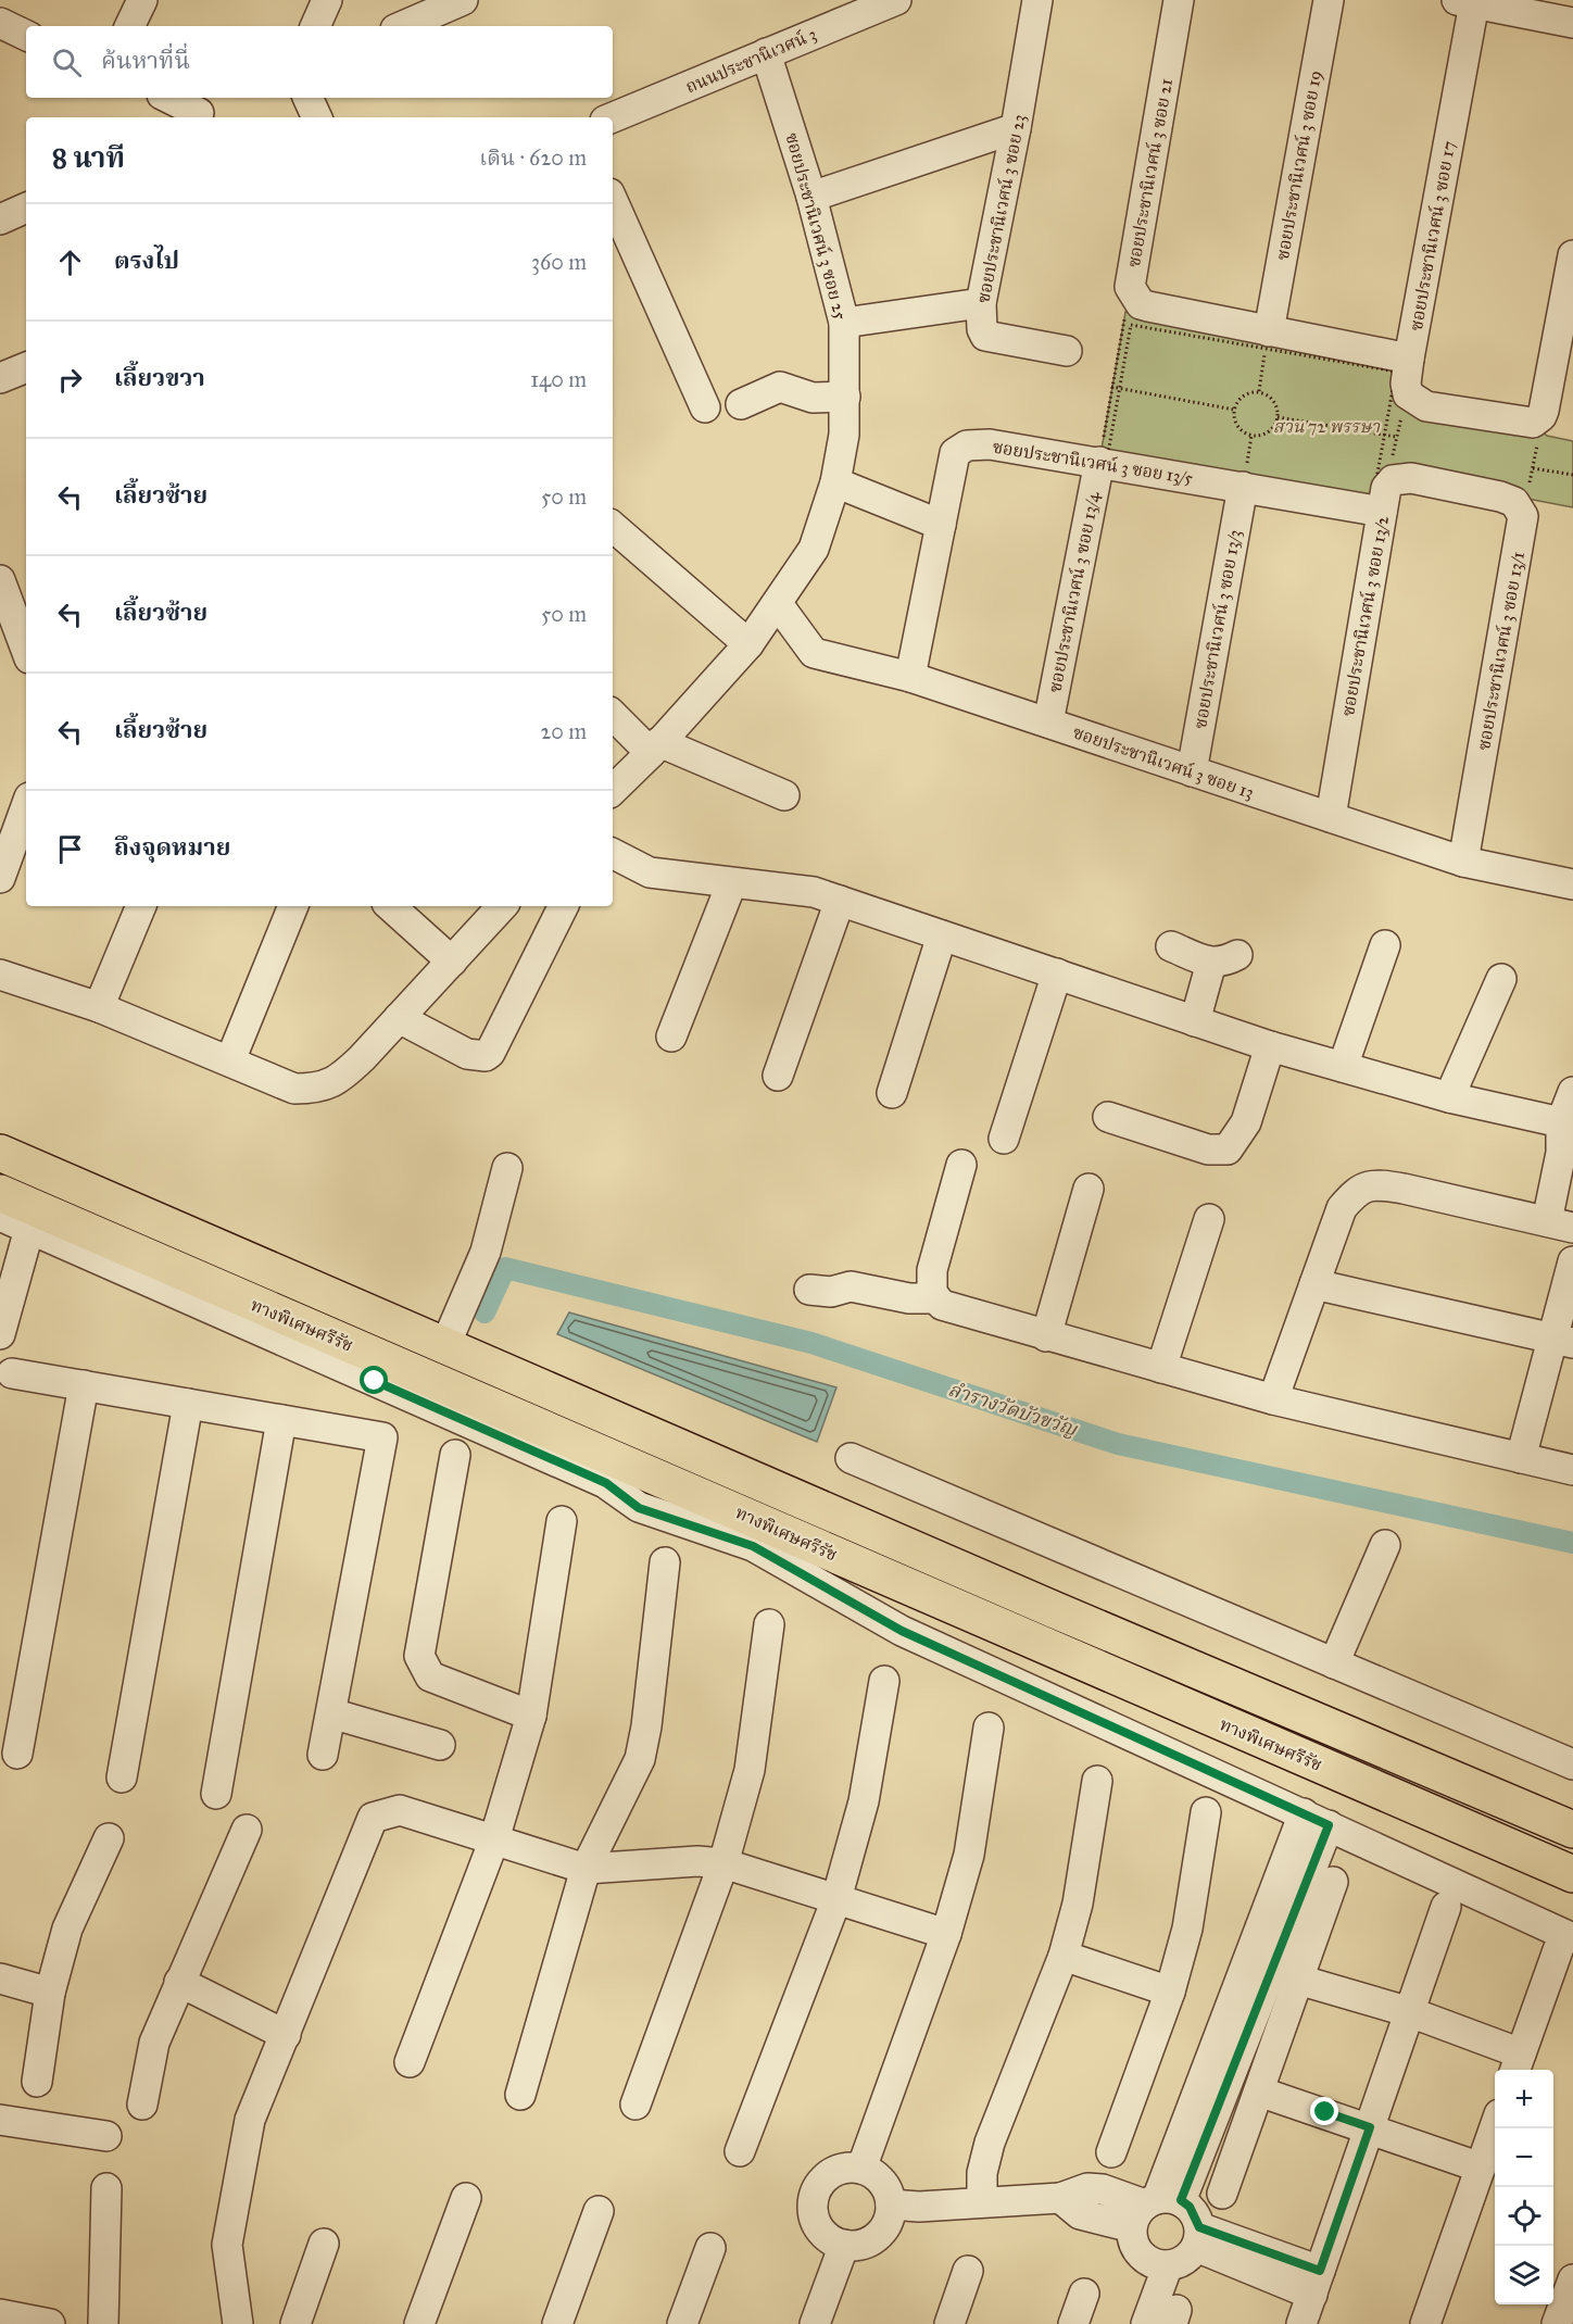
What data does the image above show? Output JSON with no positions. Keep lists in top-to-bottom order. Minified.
{"streets":{"highway":["ทางพิเศษศรีรัช"],"street":["ถนนประชานิเวศน์ 3","ซอยประชานิเวศน์ 3 ซอย 19","ซอยประชานิเวศน์ 3 ซอย 21","ซอยประชานิเวศน์ 3 ซอย 23","ซอยประชานิเวศน์ 3 ซอย 25","ซอยประชานิเวศน์ 3 ซอย 17","ซอยประชานิเวศน์ 3 ซอย 13/5","ซอยประชานิเวศน์ 3 ซอย 13/4","ซอยประชานิเวศน์ 3 ซอย 13/2","ซอยประชานิเวศน์ 3 ซอย 13/3","ซอยประชานิเวศน์ 3 ซอย 13/1","ซอยประชานิเวศน์ 3 ซอย 13"]},"crossings":[["ถนนประชานิเวศน์ 3","ซอยประชานิเวศน์ 3 ซอย 25"],["ซอยประชานิเวศน์ 3 ซอย 19","ซอยประชานิเวศน์ 3 ซอย 21"],["ซอยประชานิเวศน์ 3 ซอย 21","ซอยประชานิเวศน์ 3 ซอย 17"],["ซอยประชานิเวศน์ 3 ซอย 25","ซอยประชานิเวศน์ 3 ซอย 13"],["ซอยประชานิเวศน์ 3 ซอย 13/5","ซอยประชานิเวศน์ 3 ซอย 13/4"],["ซอยประชานิเวศน์ 3 ซอย 13/5","ซอยประชานิเวศน์ 3 ซอย 13/2"],["ซอยประชานิเวศน์ 3 ซอย 13/5","ซอยประชานิเวศน์ 3 ซอย 13/3"],["ซอยประชานิเวศน์ 3 ซอย 13/5","ซอยประชานิเวศน์ 3 ซอย 13"],["ซอยประชานิเวศน์ 3 ซอย 13/4","ซอยประชานิเวศน์ 3 ซอย 13"],["ซอยประชานิเวศน์ 3 ซอย 13/2","ซอยประชานิเวศน์ 3 ซอย 13/1"],["ซอยประชานิเวศน์ 3 ซอย 13/2","ซอยประชานิเวศน์ 3 ซอย 13"],["ซอยประชานิเวศน์ 3 ซอย 13/3","ซอยประชานิเวศน์ 3 ซอย 13"],["ซอยประชานิเวศน์ 3 ซอย 13/1","ซอยประชานิเวศน์ 3 ซอย 13"]],"water":["ลำรางวัดบัวขวัญ"],"parks":["สวน 72 พรรษา"],"page":{"search":"ค้นหาที่นี่","heading":["8 นาที","เดิน · 620 m"],"list":[["ตรงไป","360 m"],["เลี้ยวขวา","140 m"],["เลี้ยวซ้าย","50 m"],["เลี้ยวซ้าย","50 m"],["เลี้ยวซ้าย","20 m"],"ถึงจุดหมาย"],"map_buttons":["+","−"]}}
